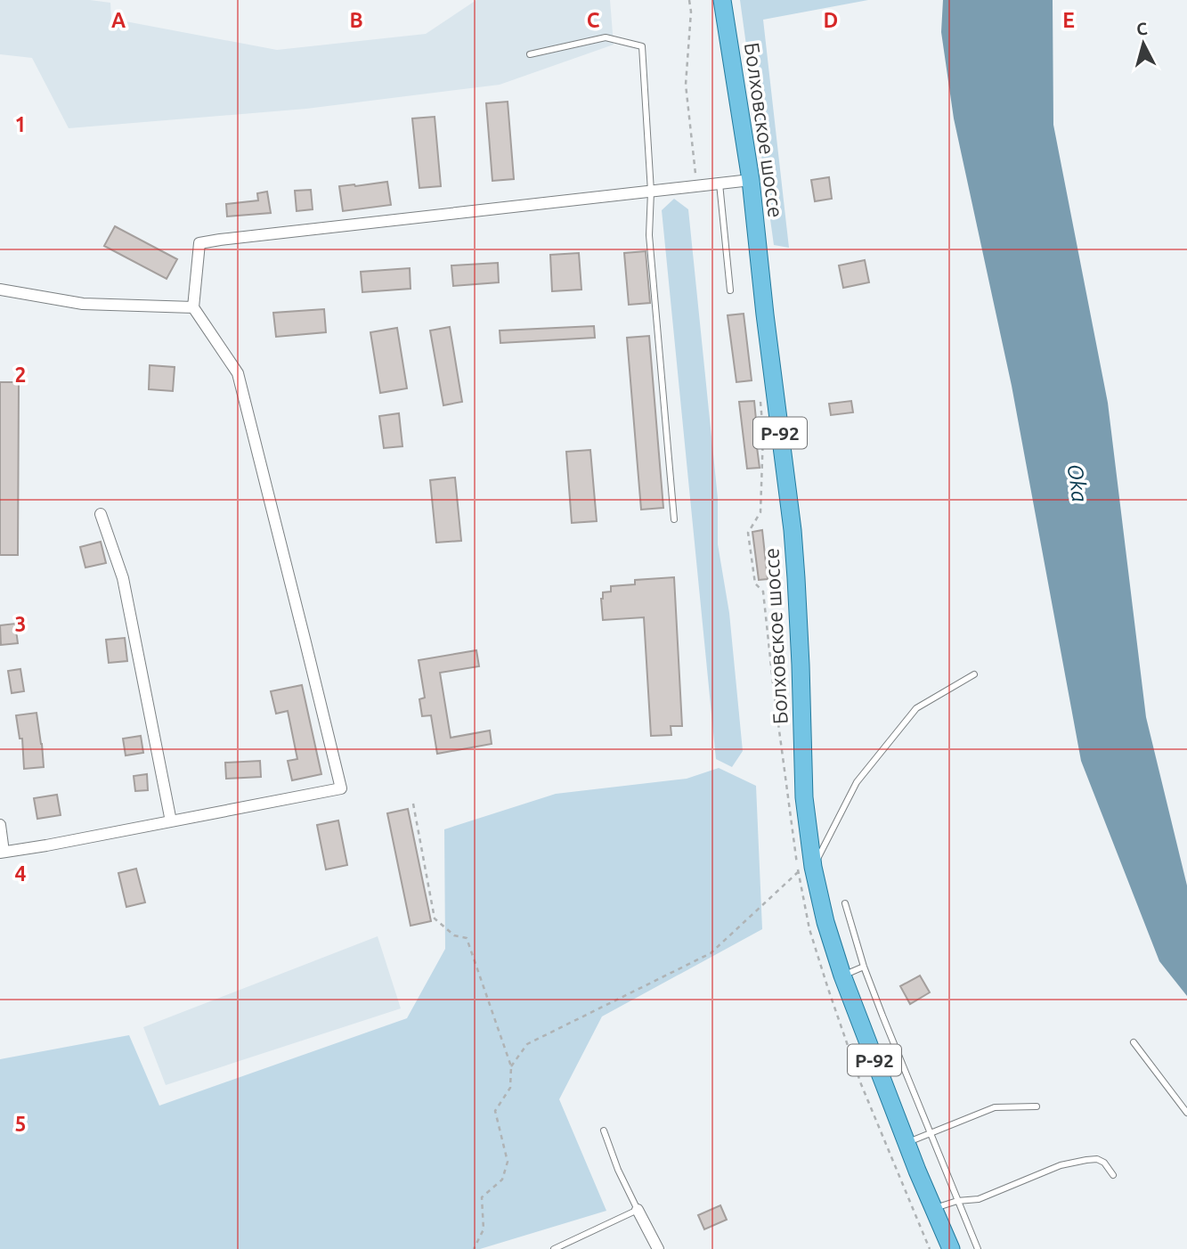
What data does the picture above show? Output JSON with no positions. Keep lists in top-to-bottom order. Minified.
{"streets":{"main road":["Болховское шоссе","Р-92"]},"water":["Oka"],"north":"top","grid":{"columns":["A","B","C","D","E"],"rows":["1","2","3","4","5"]}}
